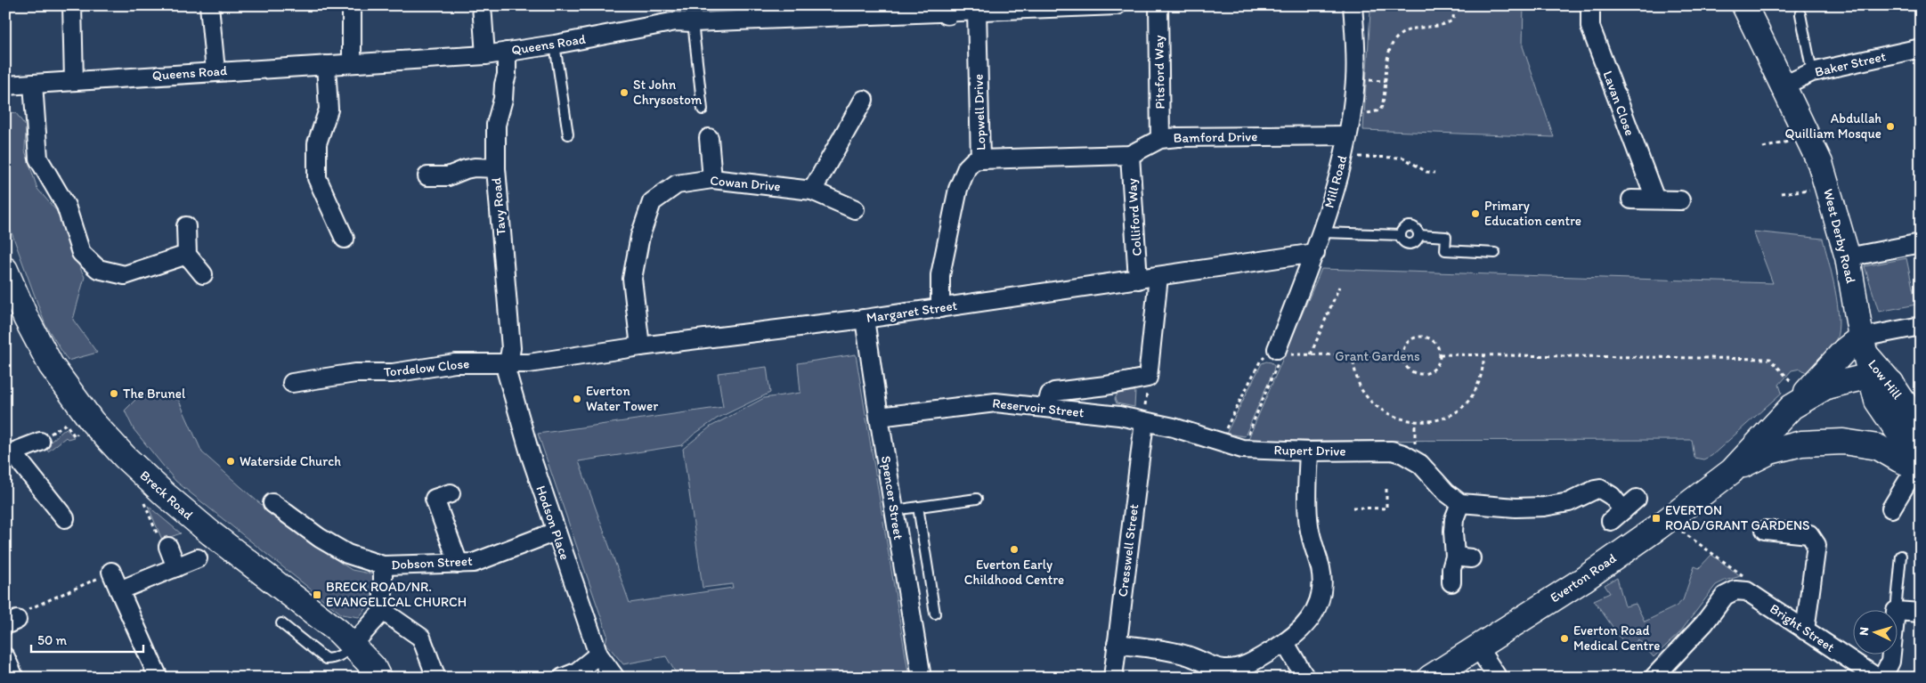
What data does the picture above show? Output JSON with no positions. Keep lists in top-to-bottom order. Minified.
{"streets":{"main road":["West Derby Road","Low Hill","Breck Road","Everton Road"],"street":["Queens Road","Baker Street","Pitsford Way","Lavan Close","Lopwell Drive","Bamford Drive","Mill Road","Cowan Drive","Tavy Road","Colliford Way","Margaret Street","Tordelow Close","Reservoir Street","Rupert Drive","Spencer Street","Hodson Place","Cresswell Street","Dobson Street","Bright Street"]},"crossings":[["Queens Road","Lopwell Drive"],["Queens Road","Tavy Road"],["Baker Street","West Derby Road"],["Pitsford Way","Bamford Drive"],["Lopwell Drive","Bamford Drive"],["Lopwell Drive","Margaret Street"],["Bamford Drive","Mill Road"],["Bamford Drive","Colliford Way"],["Mill Road","Margaret Street"],["Cowan Drive","Margaret Street"],["Tavy Road","Margaret Street"],["Tavy Road","Tordelow Close"],["Tavy Road","Hodson Place"],["Colliford Way","Margaret Street"],["West Derby Road","Low Hill"],["West Derby Road","Everton Road"],["Margaret Street","Tordelow Close"],["Margaret Street","Spencer Street"],["Margaret Street","Hodson Place"],["Tordelow Close","Hodson Place"],["Low Hill","Everton Road"],["Reservoir Street","Rupert Drive"],["Reservoir Street","Spencer Street"],["Reservoir Street","Cresswell Street"],["Rupert Drive","Cresswell Street"],["Hodson Place","Dobson Street"]],"parks":["Grant Gardens"],"places":{"other":["St John Chrysostom","Abdullah Quilliam Mosque","Primary Education centre","The Brunel","Everton Water Tower","Waterside Church","Everton Early Childhood Centre","Everton Road Medical Centre"],"transit":["EVERTON ROAD/GRANT GARDENS","BRECK ROAD/NR. EVANGELICAL CHURCH"]},"scale_bar":"50 m","north":"left"}
